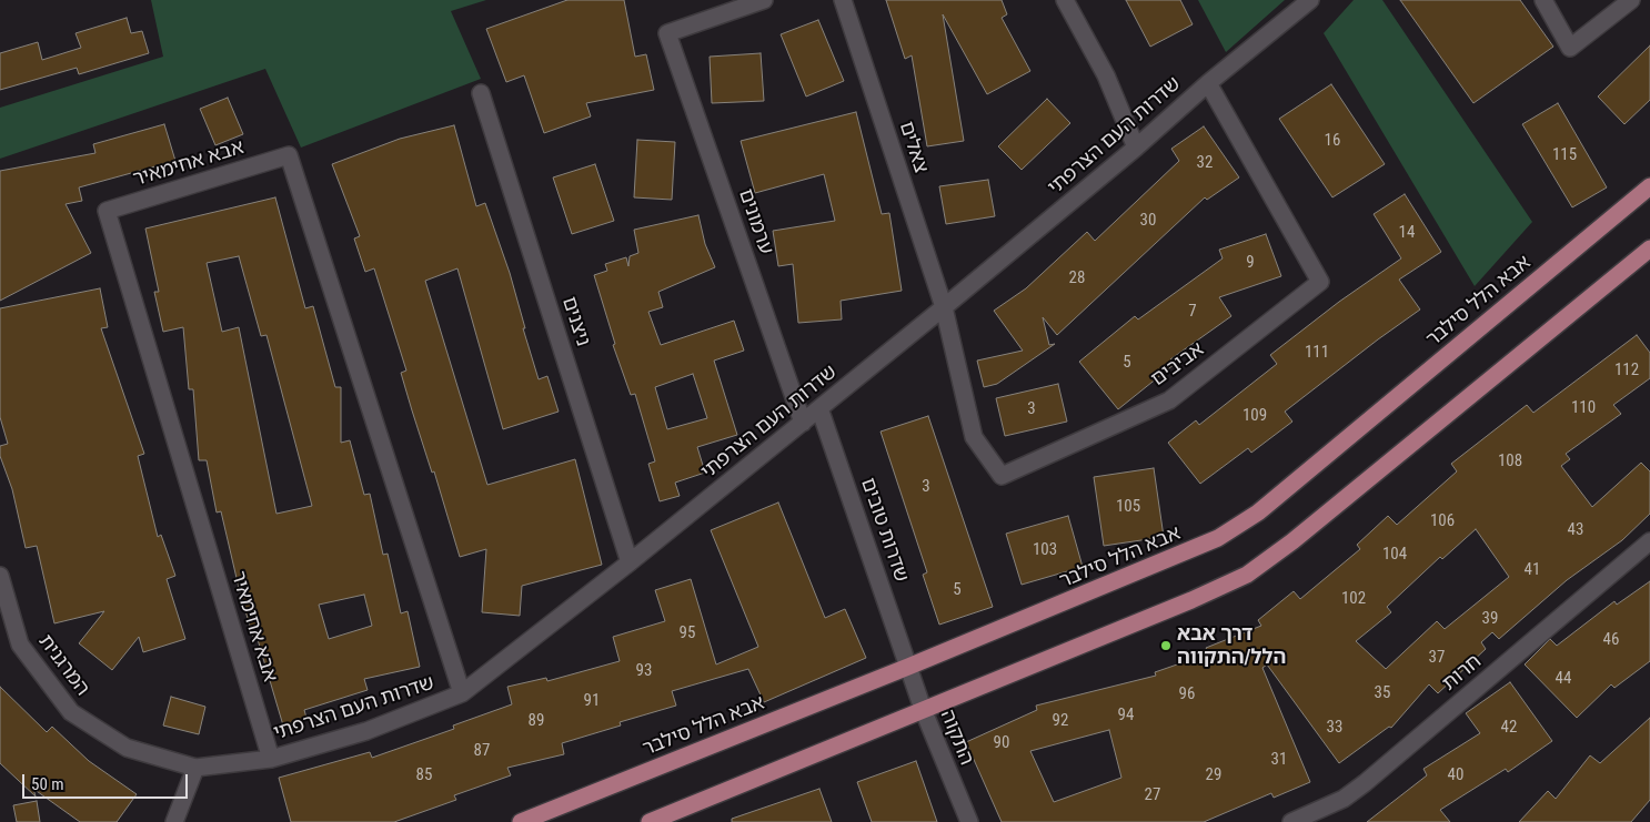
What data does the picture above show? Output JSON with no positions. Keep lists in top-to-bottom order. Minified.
{"streets":{"main road":["אבא הלל סילבר"],"street":["שדרות העם הצרפתי","צאלים","אבא אחימאיר","ערמונים","ניצנים","אביבים","שדרות טובים","המרגנית","חרות","התקוה"]},"crossings":[["שדרות העם הצרפתי","צאלים"],["שדרות העם הצרפתי","אבא אחימאיר"],["שדרות העם הצרפתי","ערמונים"],["שדרות העם הצרפתי","ניצנים"],["שדרות העם הצרפתי","אביבים"],["שדרות העם הצרפתי","שדרות טובים"],["שדרות העם הצרפתי","המרגנית"],["צאלים","אביבים"],["אבא הלל סילבר","שדרות טובים"],["אבא הלל סילבר","התקוה"],["שדרות טובים","התקוה"]],"places":["דרך אבא הלל/התקווה"],"house_numbers":["16","115","32","30","14","9","28","7","111","5","112","110","3","109","108","3","105","106","43","103","104","41","5","102","39","95","46","37","93","44","35","96","91","94","89","92","33","42","90","87","31","85","29","40","27"],"scale_bar":"50 m"}
